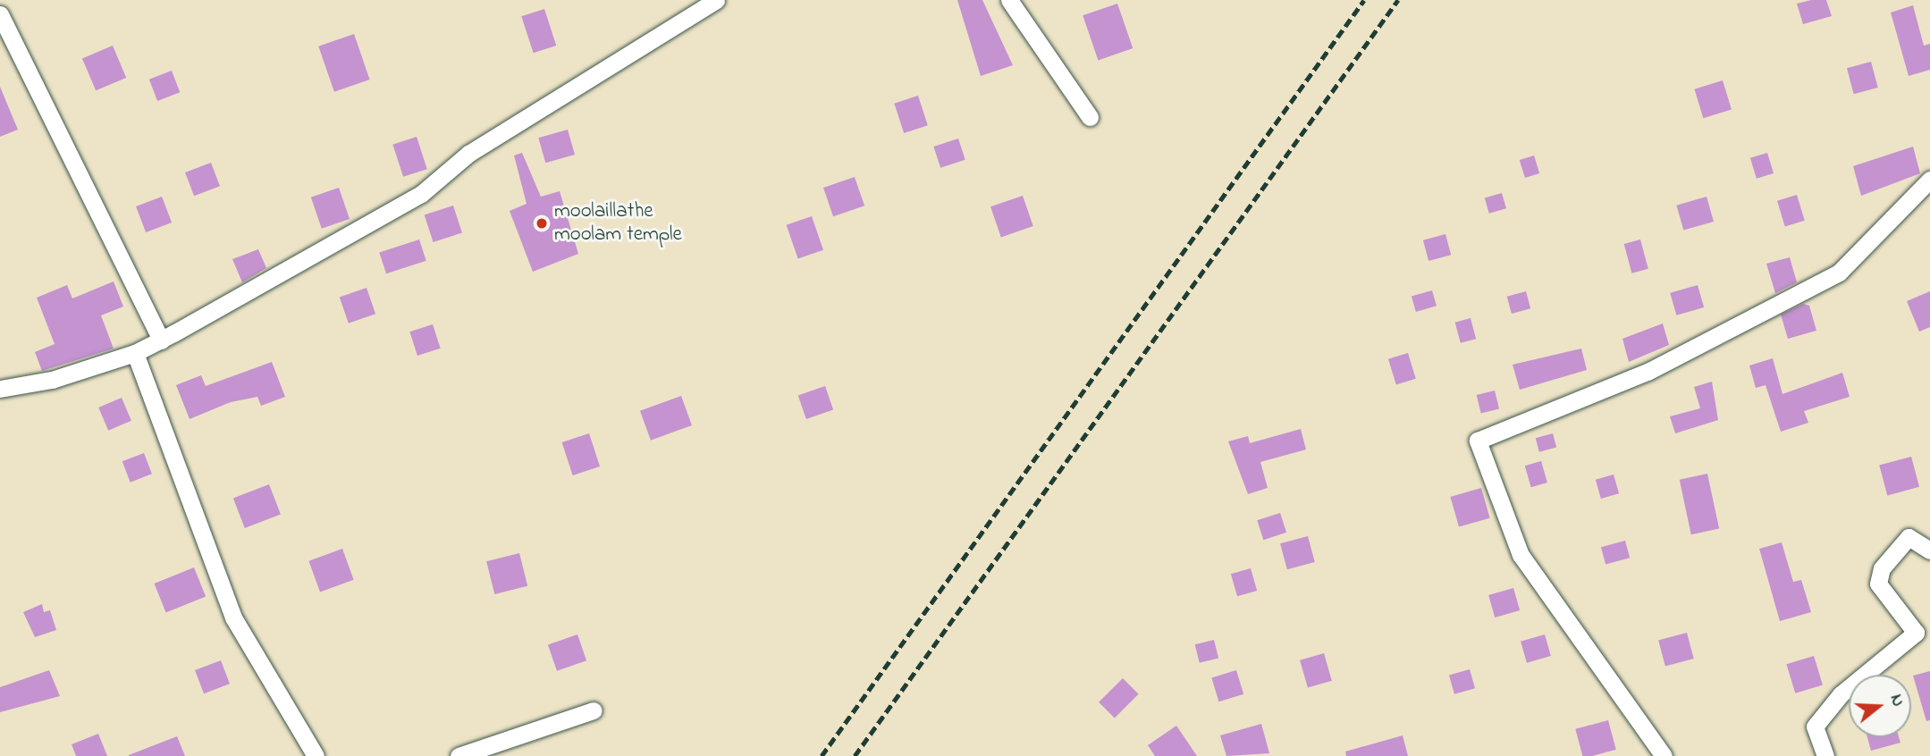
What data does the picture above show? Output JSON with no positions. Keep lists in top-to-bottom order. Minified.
{"places":["moolaillathe moolam temple"],"north":"right"}
